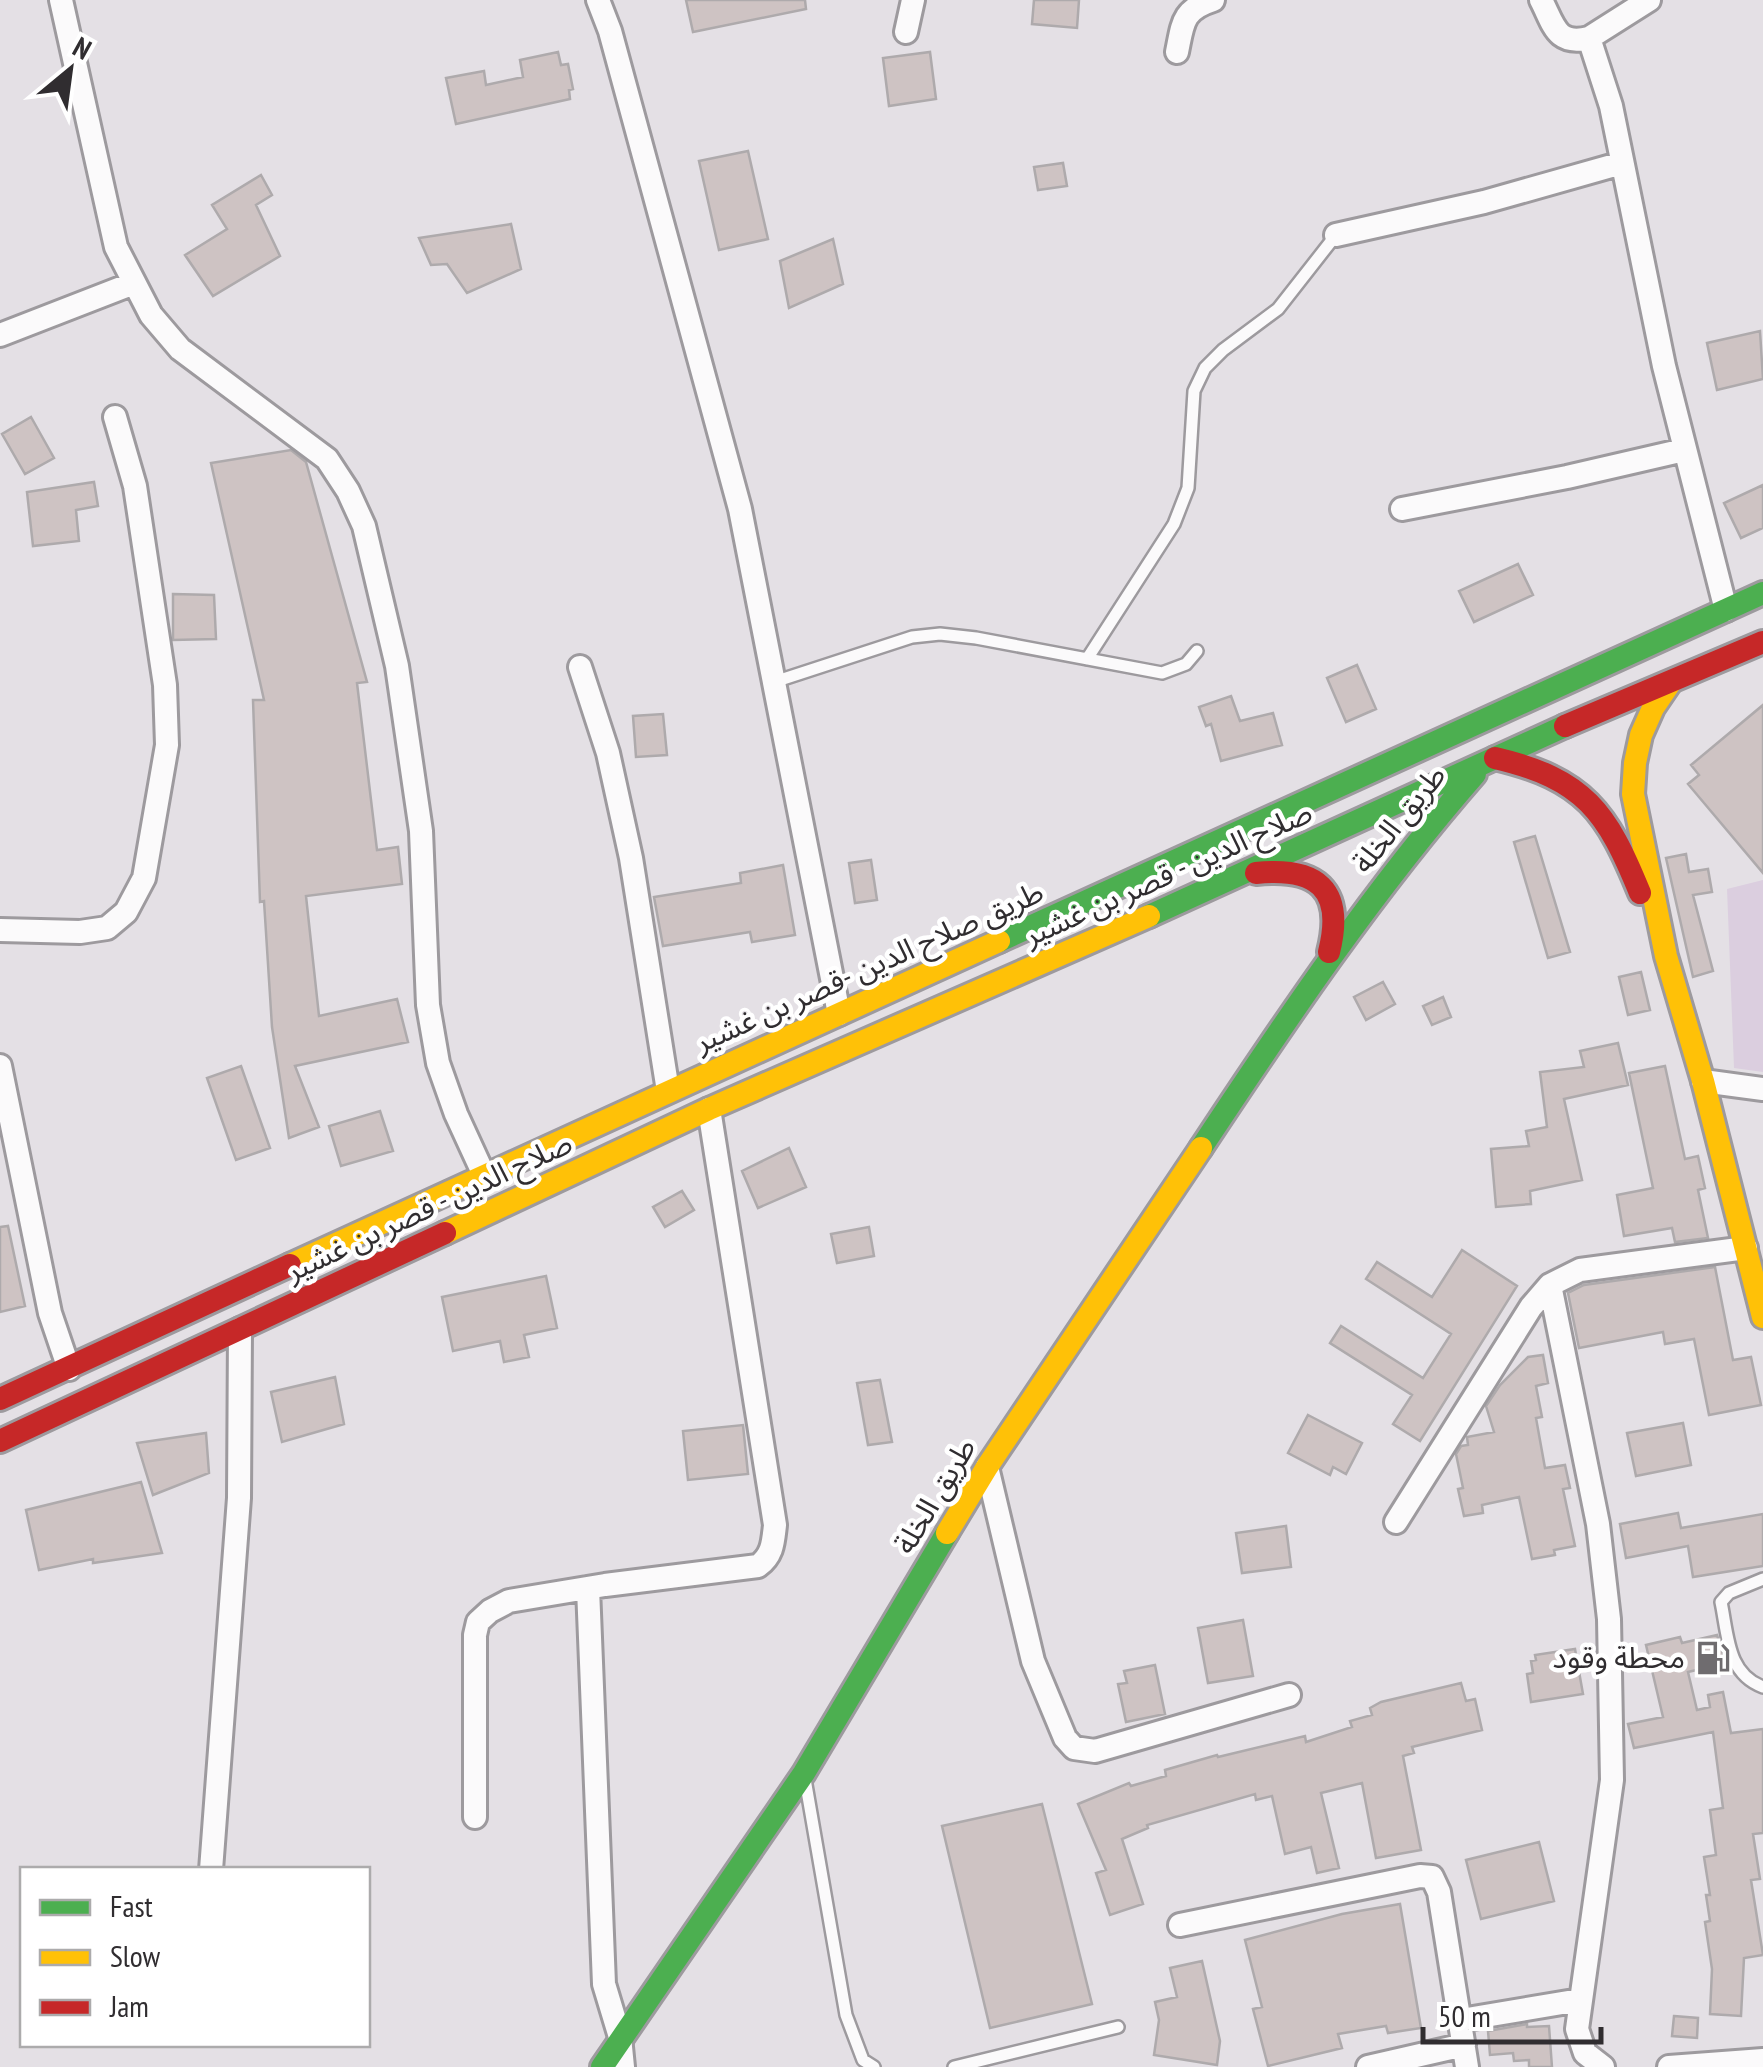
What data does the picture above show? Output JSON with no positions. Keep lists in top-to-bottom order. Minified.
{"streets":{"main road":["طريق الخلة","صلاح الدين - قصر بن غشير","طريق صلاح الدين -قصر بن غشير"]},"crossings":[["طريق الخلة","صلاح الدين - قصر بن غشير"]],"places":{"fuel station":["محطة وقود"]},"legend":["Fast","Slow","Jam"],"scale_bar":"50 m","north":"top right"}
